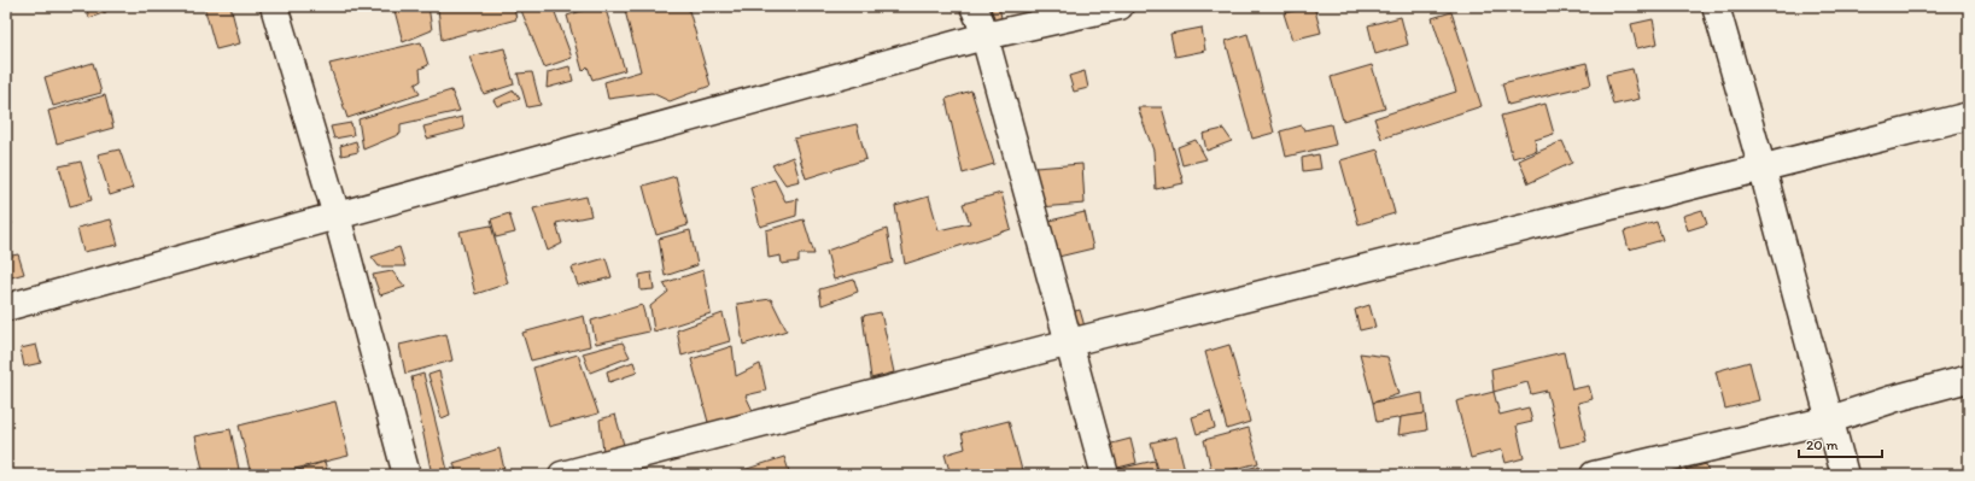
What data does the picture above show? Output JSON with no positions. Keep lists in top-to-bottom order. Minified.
{"scale_bar":"20 m"}
